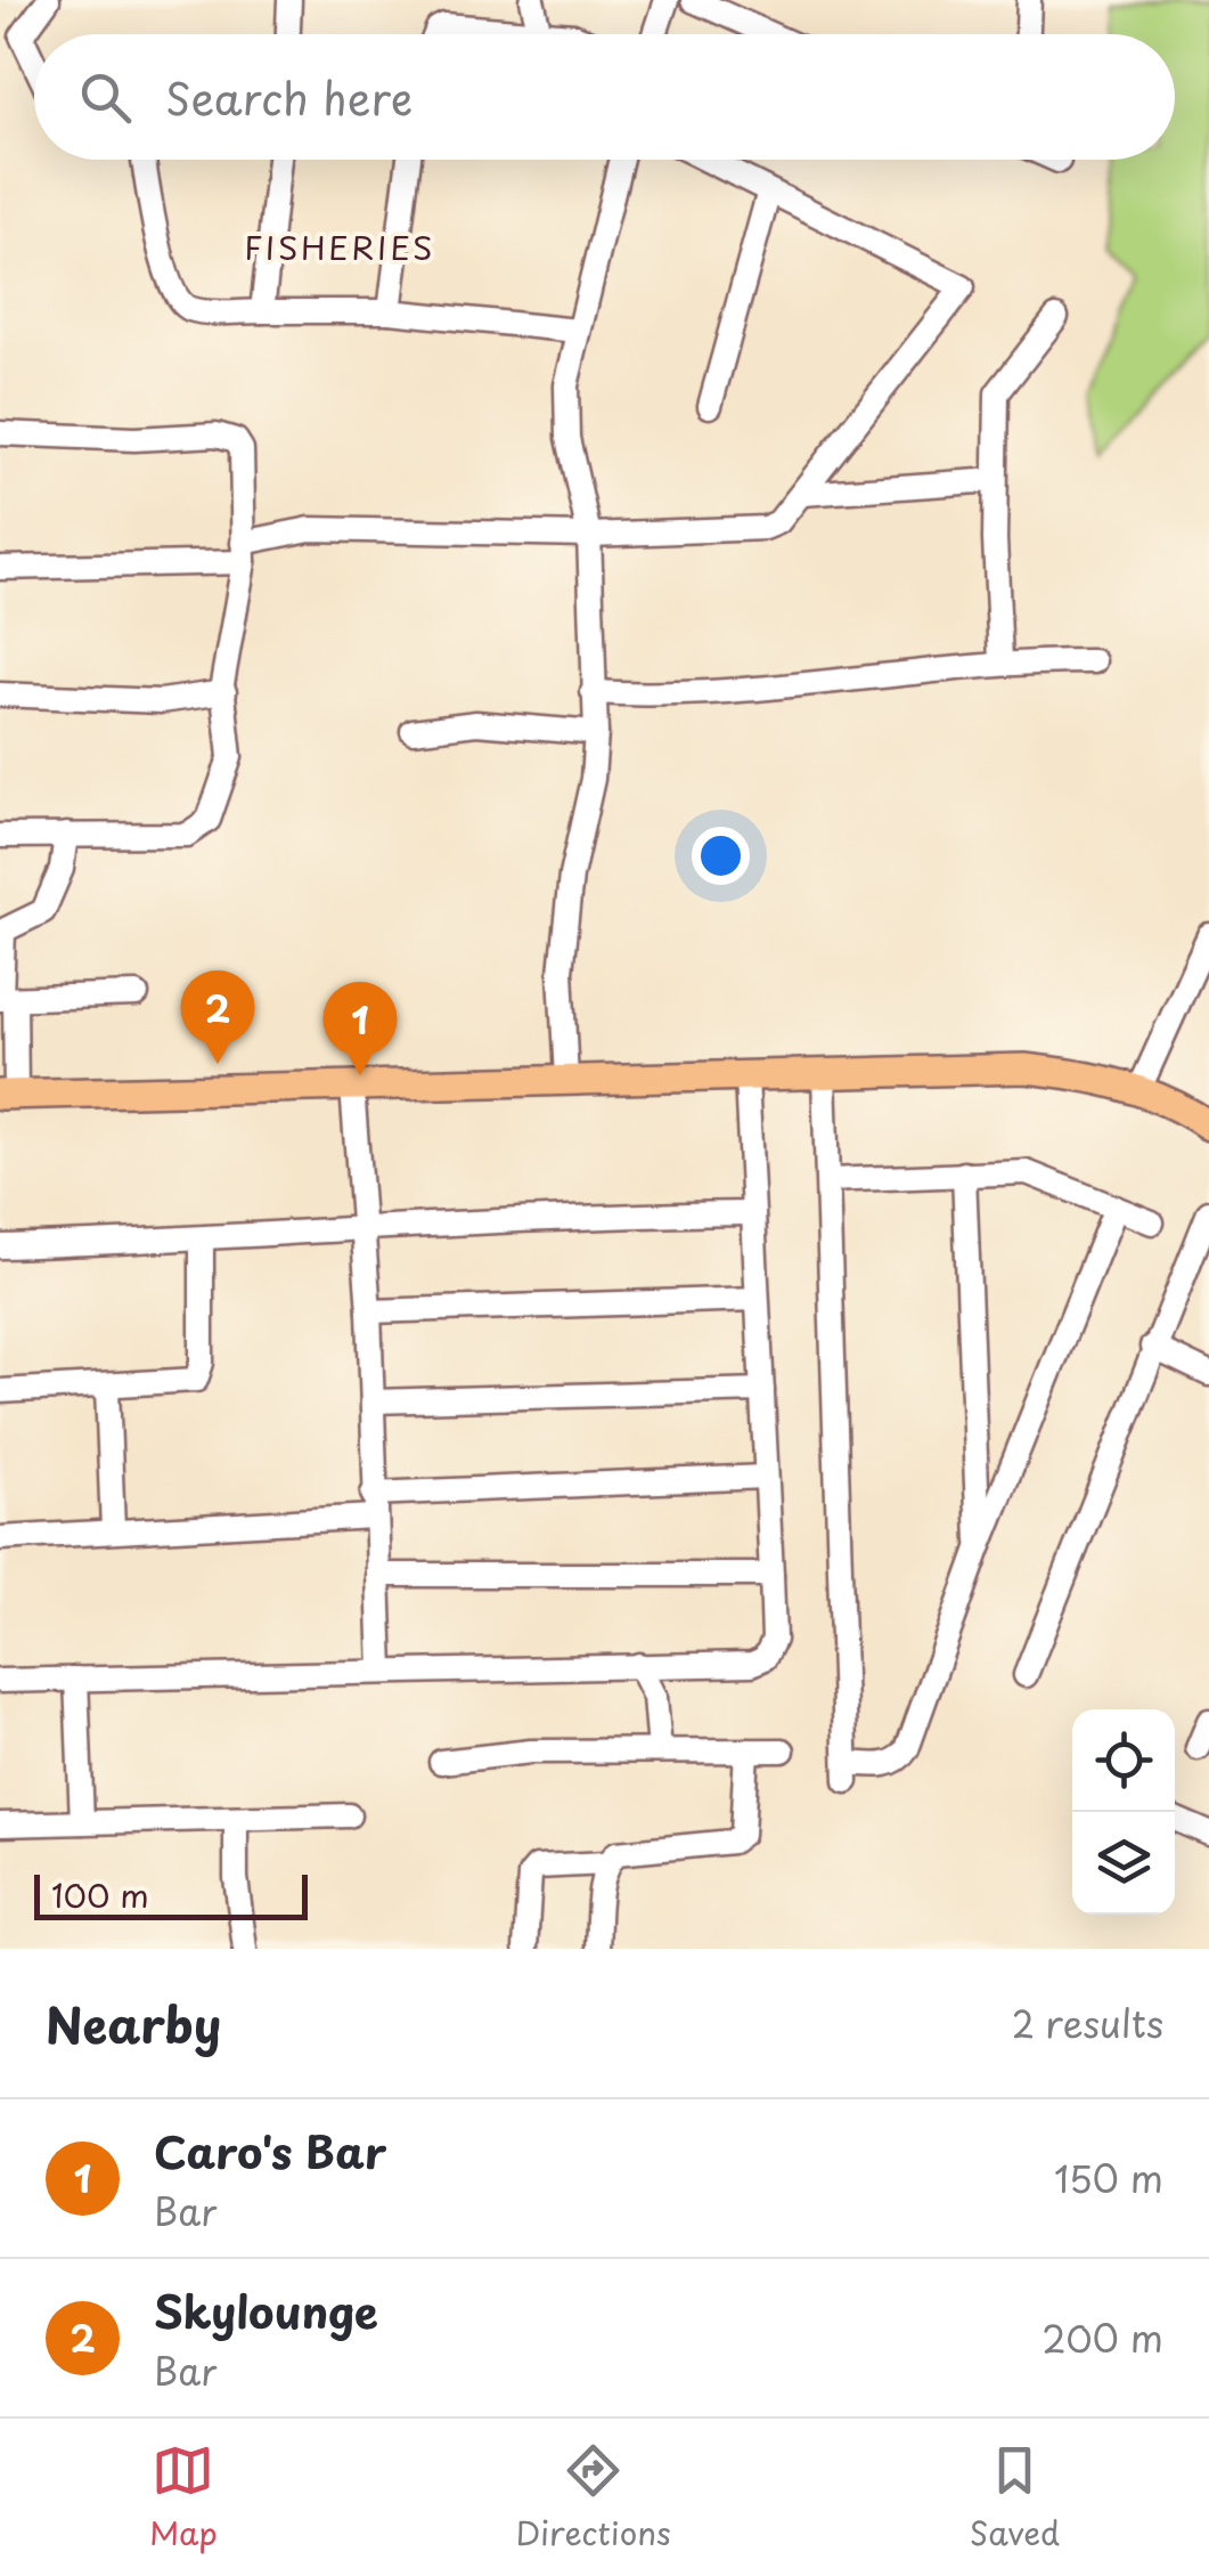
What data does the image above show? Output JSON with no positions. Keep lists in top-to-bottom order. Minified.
{"districts":["FISHERIES"],"scale_bar":"100 m","page":{"search":"Search here","pins":["2","1"],"scale":"100 m","heading":["Nearby","2 results"],"list":[{"mark":"1","name":"Caro's Bar","note":"Bar","value":"150 m"},{"mark":"2","name":"Skylounge","note":"Bar","value":"200 m"}],"nav":["Map","Directions","Saved"]}}
